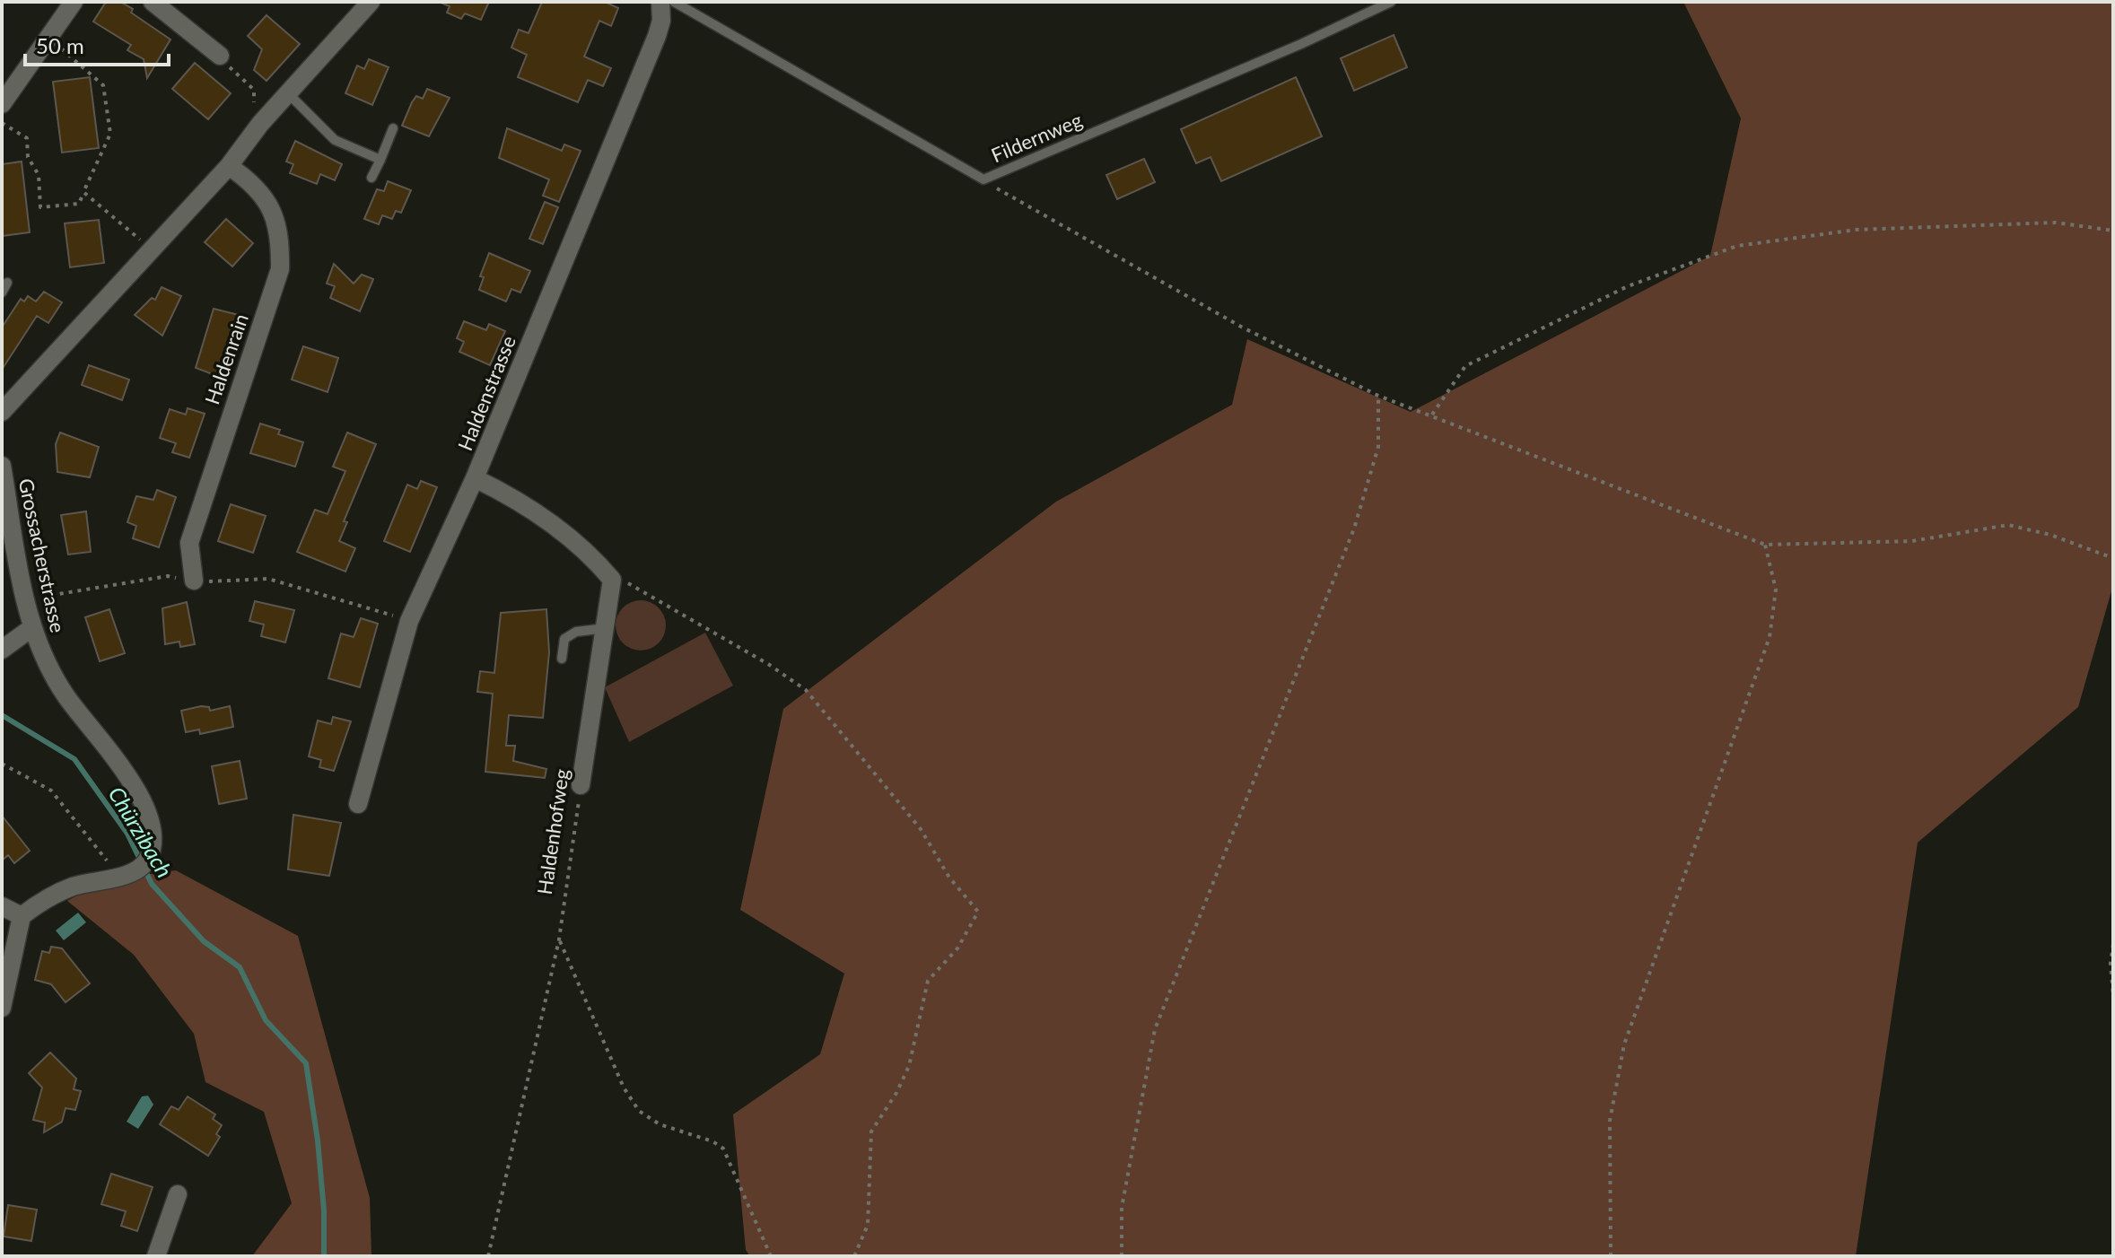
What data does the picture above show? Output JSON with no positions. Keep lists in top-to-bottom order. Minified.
{"streets":{"street":["Haldenrain","Haldenstrasse","Grossacherstrasse","Haldenhofweg"],"lane":["Fildernweg"]},"water":["Chürzibach"],"scale_bar":"50 m"}
